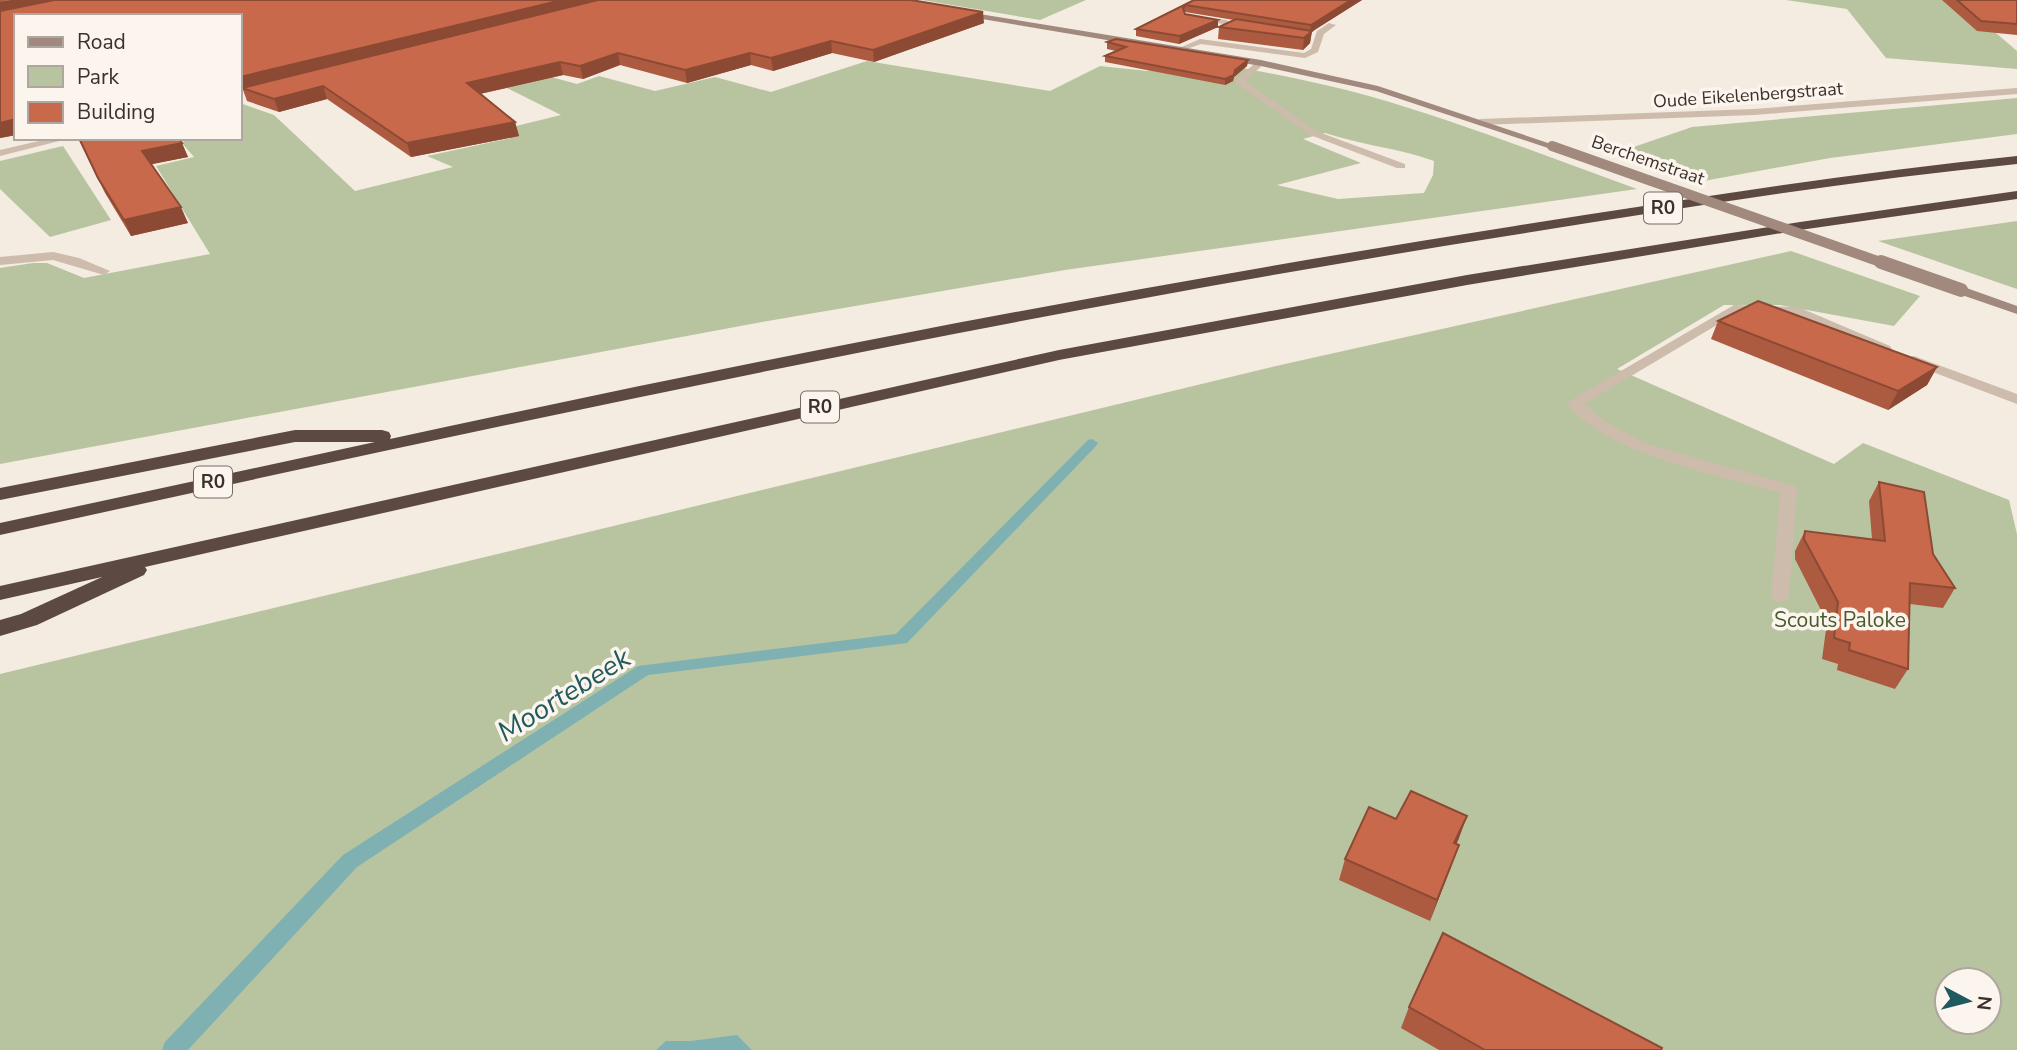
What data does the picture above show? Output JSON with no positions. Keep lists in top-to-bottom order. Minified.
{"streets":{"highway":["R0"],"street":["Oude Eikelenbergstraat","Berchemstraat"]},"crossings":[["Oude Eikelenbergstraat","Berchemstraat"]],"water":["Moortebeek"],"parks":["Scouts Paloke"],"legend":["Road","Park","Building"],"north":"right"}
